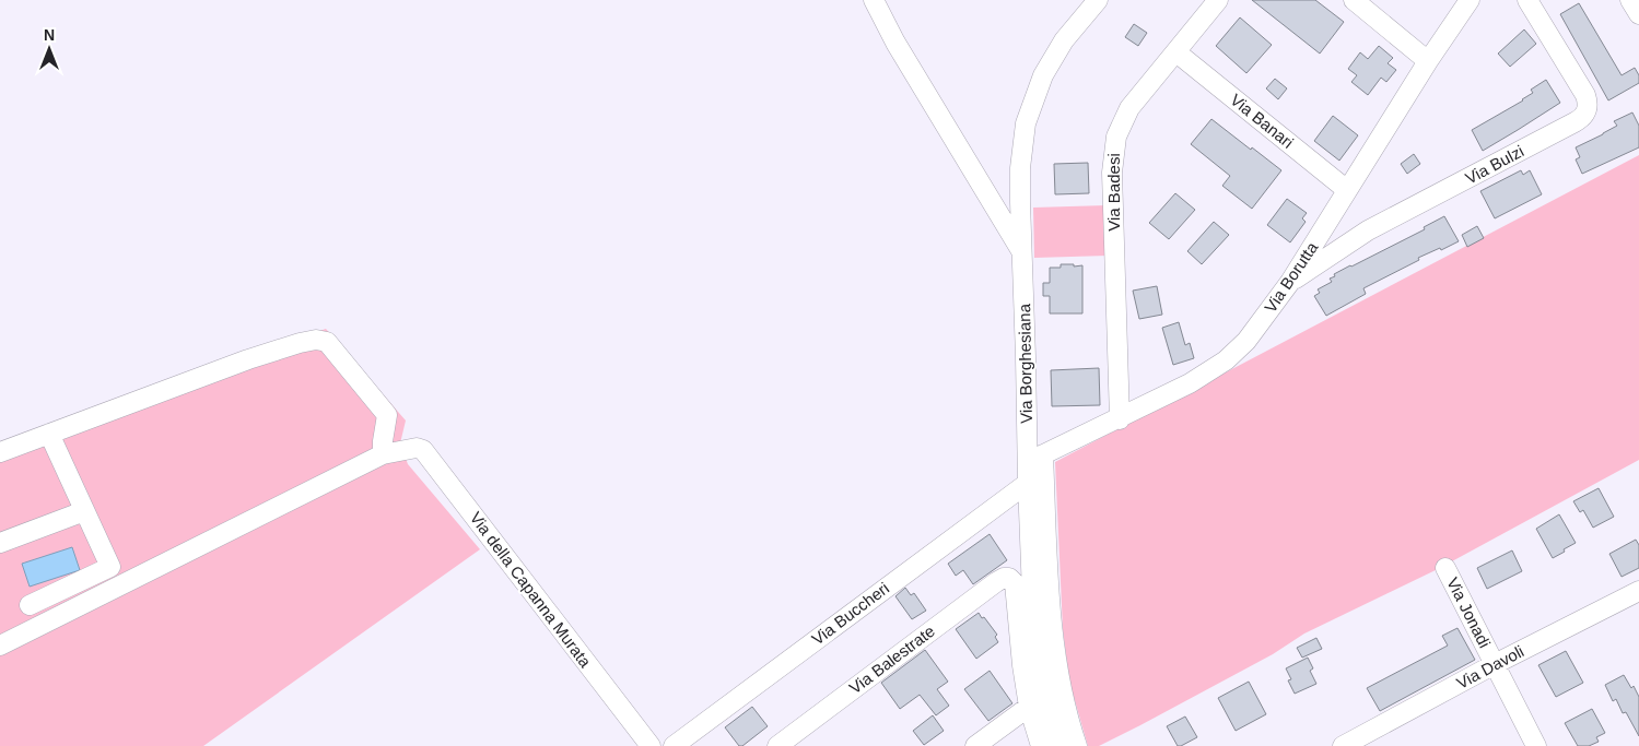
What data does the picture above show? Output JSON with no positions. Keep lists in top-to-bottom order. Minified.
{"streets":{"street":["Via Banari","Via Bulzi","Via Badesi","Via Borutta","Via Borghesiana","Via della Capanna Murata","Via Jonadi","Via Buccheri","Via Balestrate","Via Davoli"]},"crossings":[["Via Banari","Via Badesi"],["Via Banari","Via Borutta"],["Via Bulzi","Via Borutta"],["Via Badesi","Via Borutta"],["Via Borutta","Via Borghesiana"],["Via Borghesiana","Via Buccheri"],["Via Jonadi","Via Davoli"]],"north":"top"}
